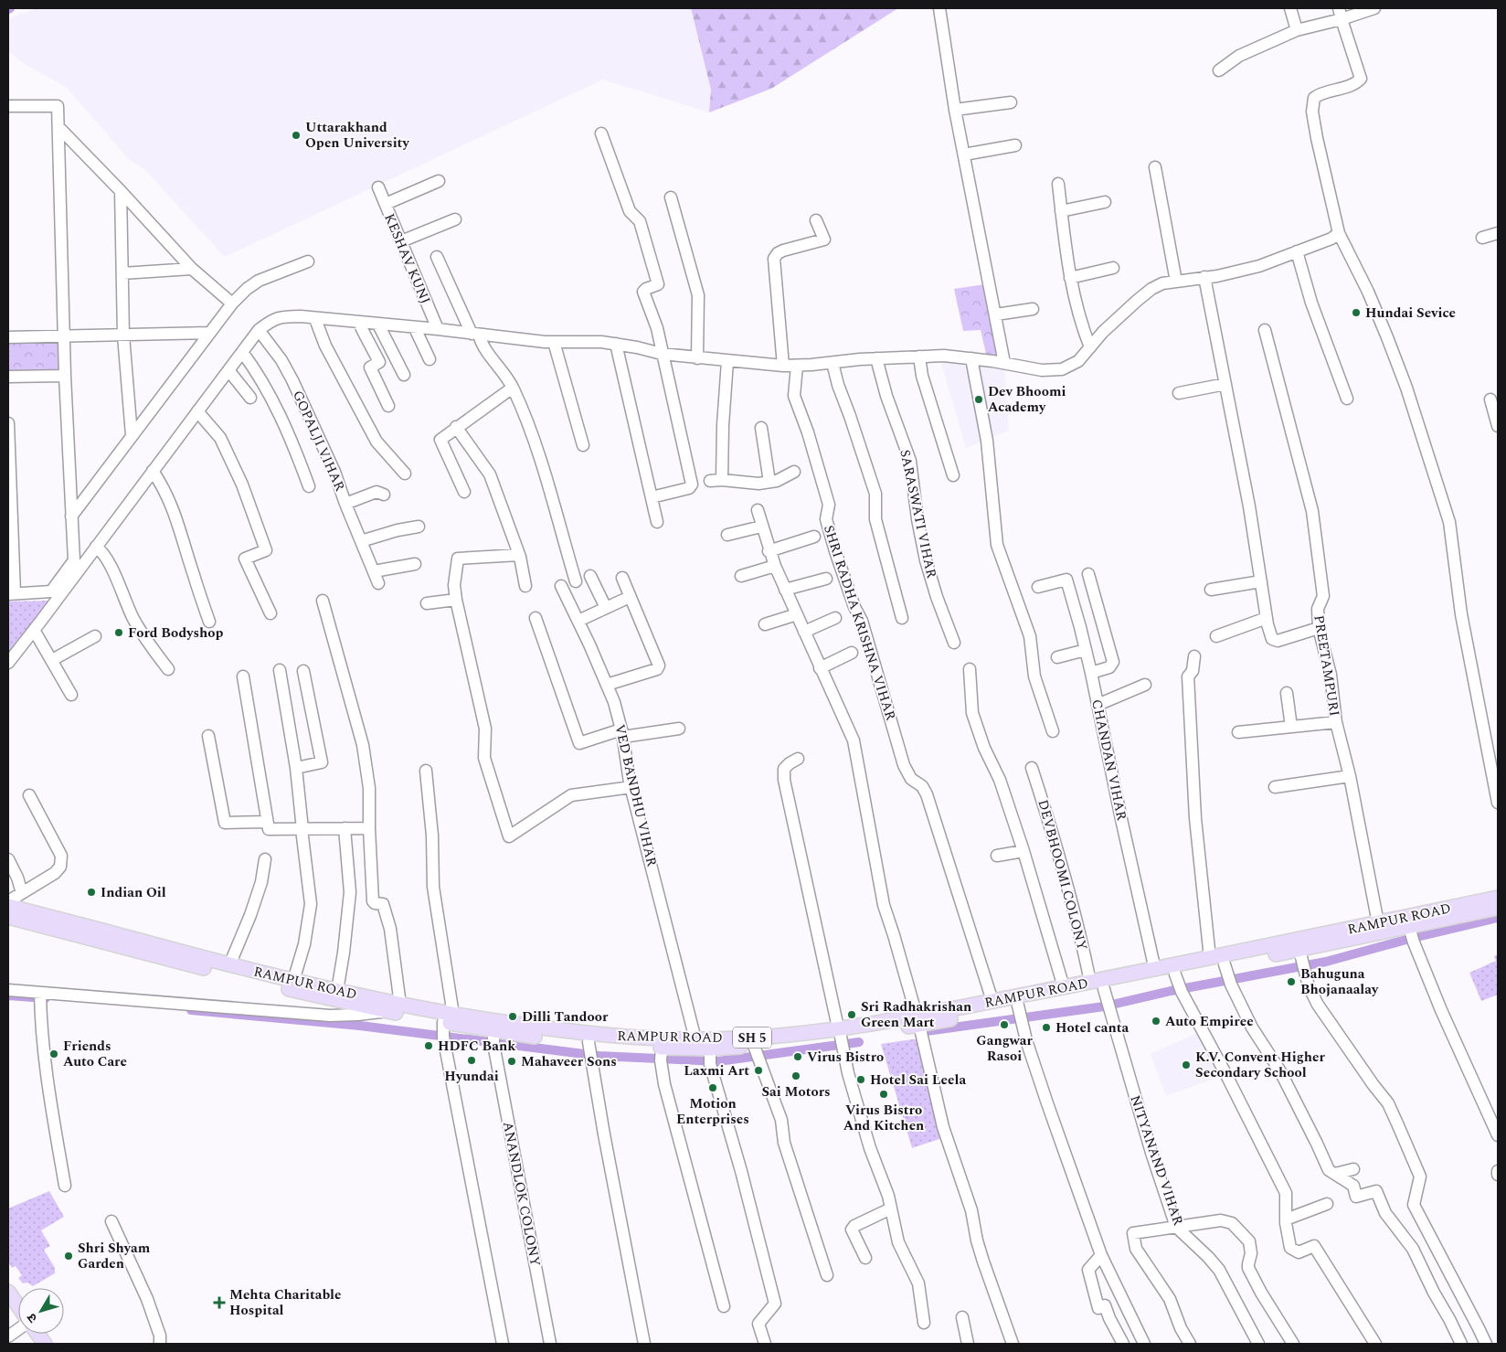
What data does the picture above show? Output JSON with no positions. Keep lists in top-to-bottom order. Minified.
{"streets":{"main road":["RAMPUR ROAD","SH 5"],"street":["KESHAV KUNJ","GOPALJI VIHAR","SARASWATI VIHAR","SHRI RADHA KRISHNA VIHAR","PREETAMPURI","CHANDAN VIHAR","VED BANDHU VIHAR","DEVBHOOMI COLONY","NITYANAND VIHAR","ANANDLOK COLONY"]},"crossings":[["SHRI RADHA KRISHNA VIHAR","RAMPUR ROAD"],["PREETAMPURI","RAMPUR ROAD"],["CHANDAN VIHAR","RAMPUR ROAD"],["VED BANDHU VIHAR","RAMPUR ROAD"],["DEVBHOOMI COLONY","RAMPUR ROAD"]],"places":{"other":["Uttarakhand Open University","Hundai Sevice","Dev Bhoomi Academy","Ford Bodyshop","Indian Oil","Bahuguna Bhojanaalay","Sri Radhakrishan Green Mart","Dilli Tandoor","Auto Empiree","Gangwar Rasoi","Hotel canta","HDFC Bank","Friends Auto Care","Virus Bistro","Hyundai","Mahaveer Sons","K.V. Convent Higher Secondary School","Laxmi Art","Sai Motors","Hotel Sai Leela","Motion Enterprises","Virus Bistro And Kitchen","Shri Shyam Garden"],"health":["Mehta Charitable Hospital"]},"north":"bottom left"}
